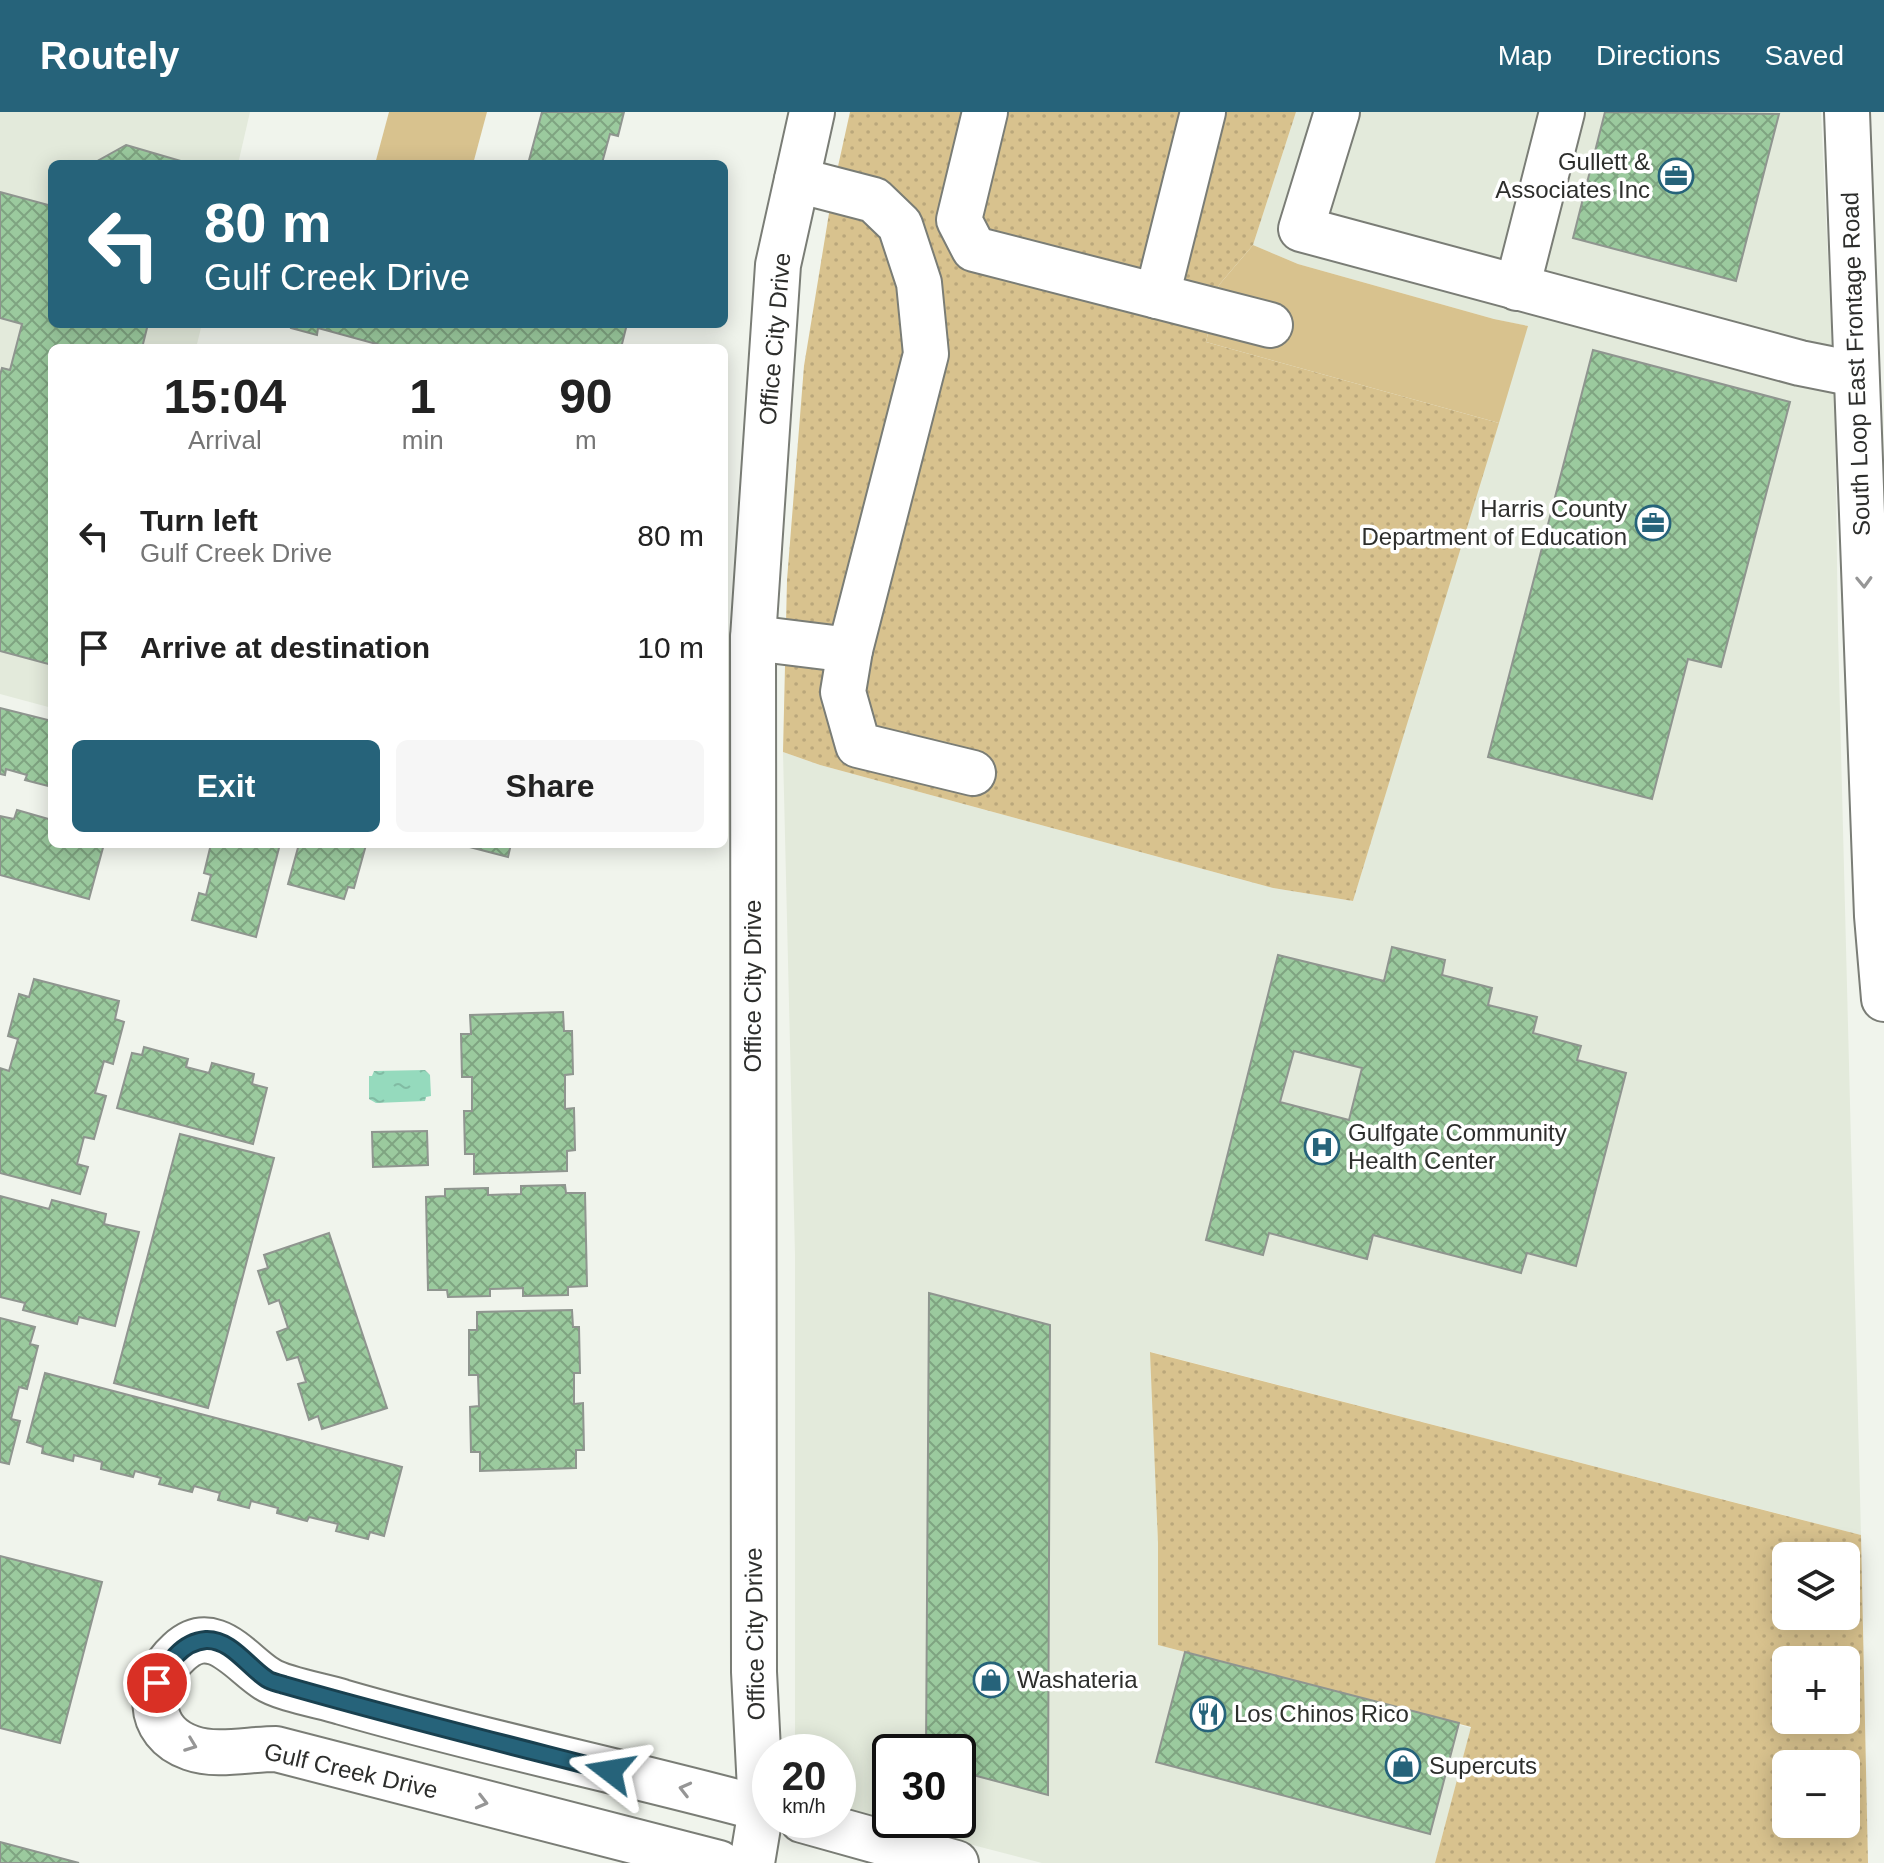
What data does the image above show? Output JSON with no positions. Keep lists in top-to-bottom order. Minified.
{"streets":{"street":["Office City Drive","South Loop East Frontage Road","Gulf Creek Drive"]},"one_way":["South Loop East Frontage Road"],"places":{"office":["Gullett & Associates Inc","Harris County Department of Education"],"hospital":["Gulfgate Community Health Center"],"shop":["Washateria","Supercuts"],"restaurant":["Los Chinos Rico"]},"page":{"header":"Routely","nav":["Map","Directions","Saved"],"turn":["80 m","Gulf Creek Drive"],"eta":["15:04","Arrival","1","min","90","m"],"list":[{"name":"Turn left","note":"Gulf Creek Drive","value":"80 m"},{"name":"Arrive at destination","value":"10 m"}],"buttons":["Exit","Share"],"map_buttons":["+","−"],"speed":"20 km/h","limit":"30"}}
